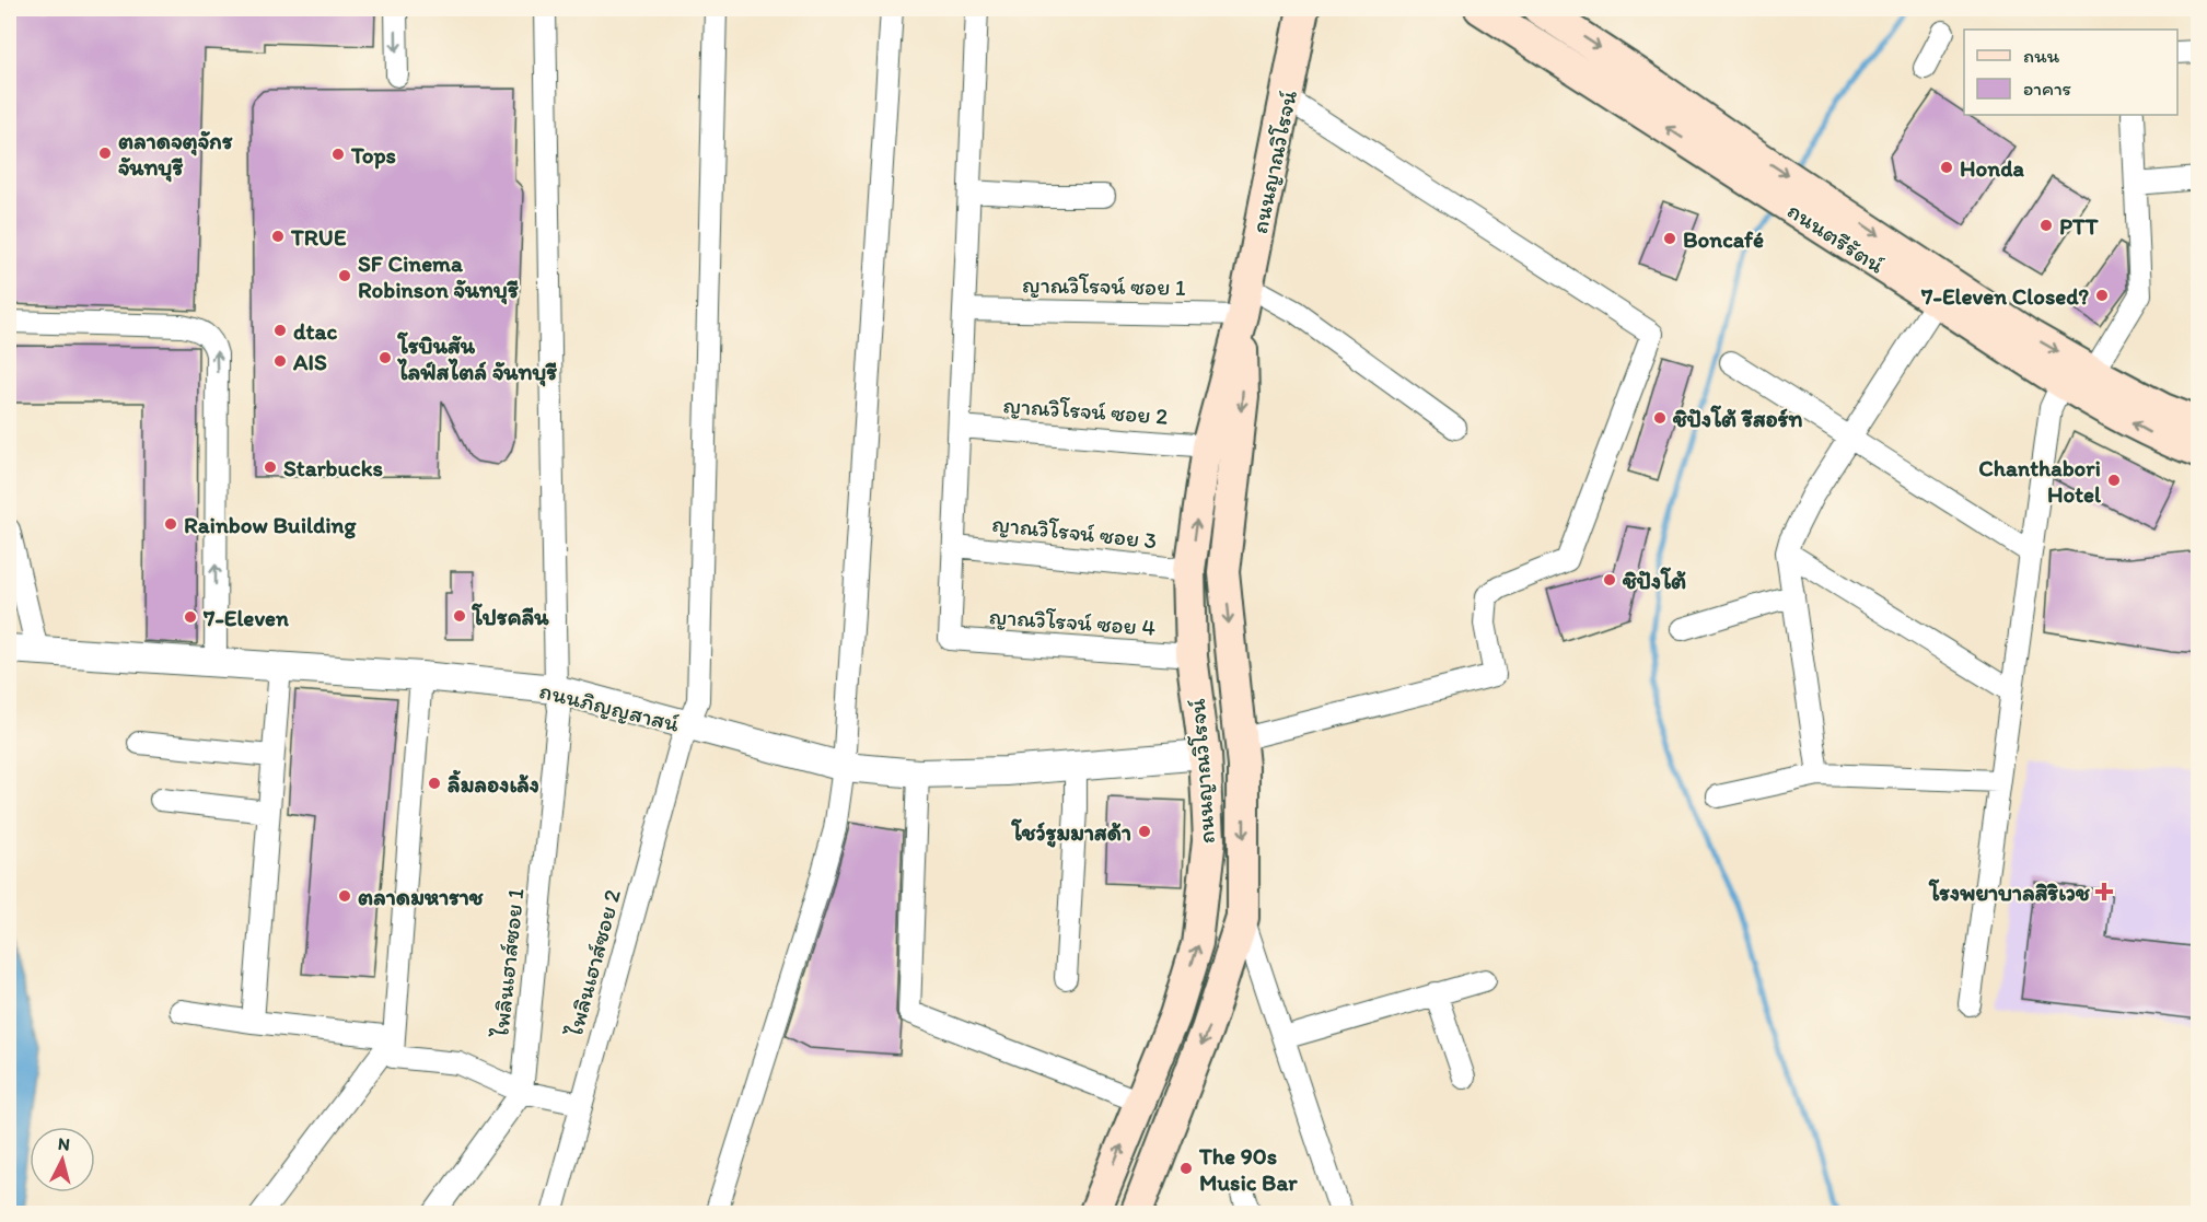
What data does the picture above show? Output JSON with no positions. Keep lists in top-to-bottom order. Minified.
{"streets":{"main road":["ถนนญาณวิโรจน์","ถนนตรีรัตน์"],"street":["ญาณวิโรจน์ ซอย 1","ญาณวิโรจน์ ซอย 2","ญาณวิโรจน์ ซอย 3","ญาณวิโรจน์ ซอย 4","ถนนภิญญสาสน์","ไพลินเฮาส์ซอย 1","ไพลินเฮาส์ซอย 2"]},"crossings":[["ถนนญาณวิโรจน์","ญาณวิโรจน์ ซอย 1"],["ถนนญาณวิโรจน์","ญาณวิโรจน์ ซอย 2"],["ถนนญาณวิโรจน์","ญาณวิโรจน์ ซอย 3"],["ถนนญาณวิโรจน์","ญาณวิโรจน์ ซอย 4"],["ถนนญาณวิโรจน์","ถนนภิญญสาสน์"],["ญาณวิโรจน์ ซอย 3","ญาณวิโรจน์ ซอย 4"],["ถนนภิญญสาสน์","ไพลินเฮาส์ซอย 1"],["ถนนภิญญสาสน์","ไพลินเฮาส์ซอย 2"]],"places":{"other":["ตลาดจตุจักร จันทบุรี","Tops","Honda","PTT","TRUE","Boncafé","SF Cinema Robinson จันทบุรี","7-Eleven Closed?","dtac","โรบินสัน ไลฟ์สไตล์ จันทบุรี","AIS","ชิปังโต้ รีสอร์ท","Starbucks","Chanthabori Hotel","Rainbow Building","ชิปังโต้","โปรคลีน","7-Eleven","ลิ้มลองเล้ง","โชว์รูมมาสด้า","ตลาดมหาราช","The 90s Music Bar"],"health":["โรงพยาบาลสิริเวช"]},"legend":["ถนน","อาคาร"],"north":"top"}
